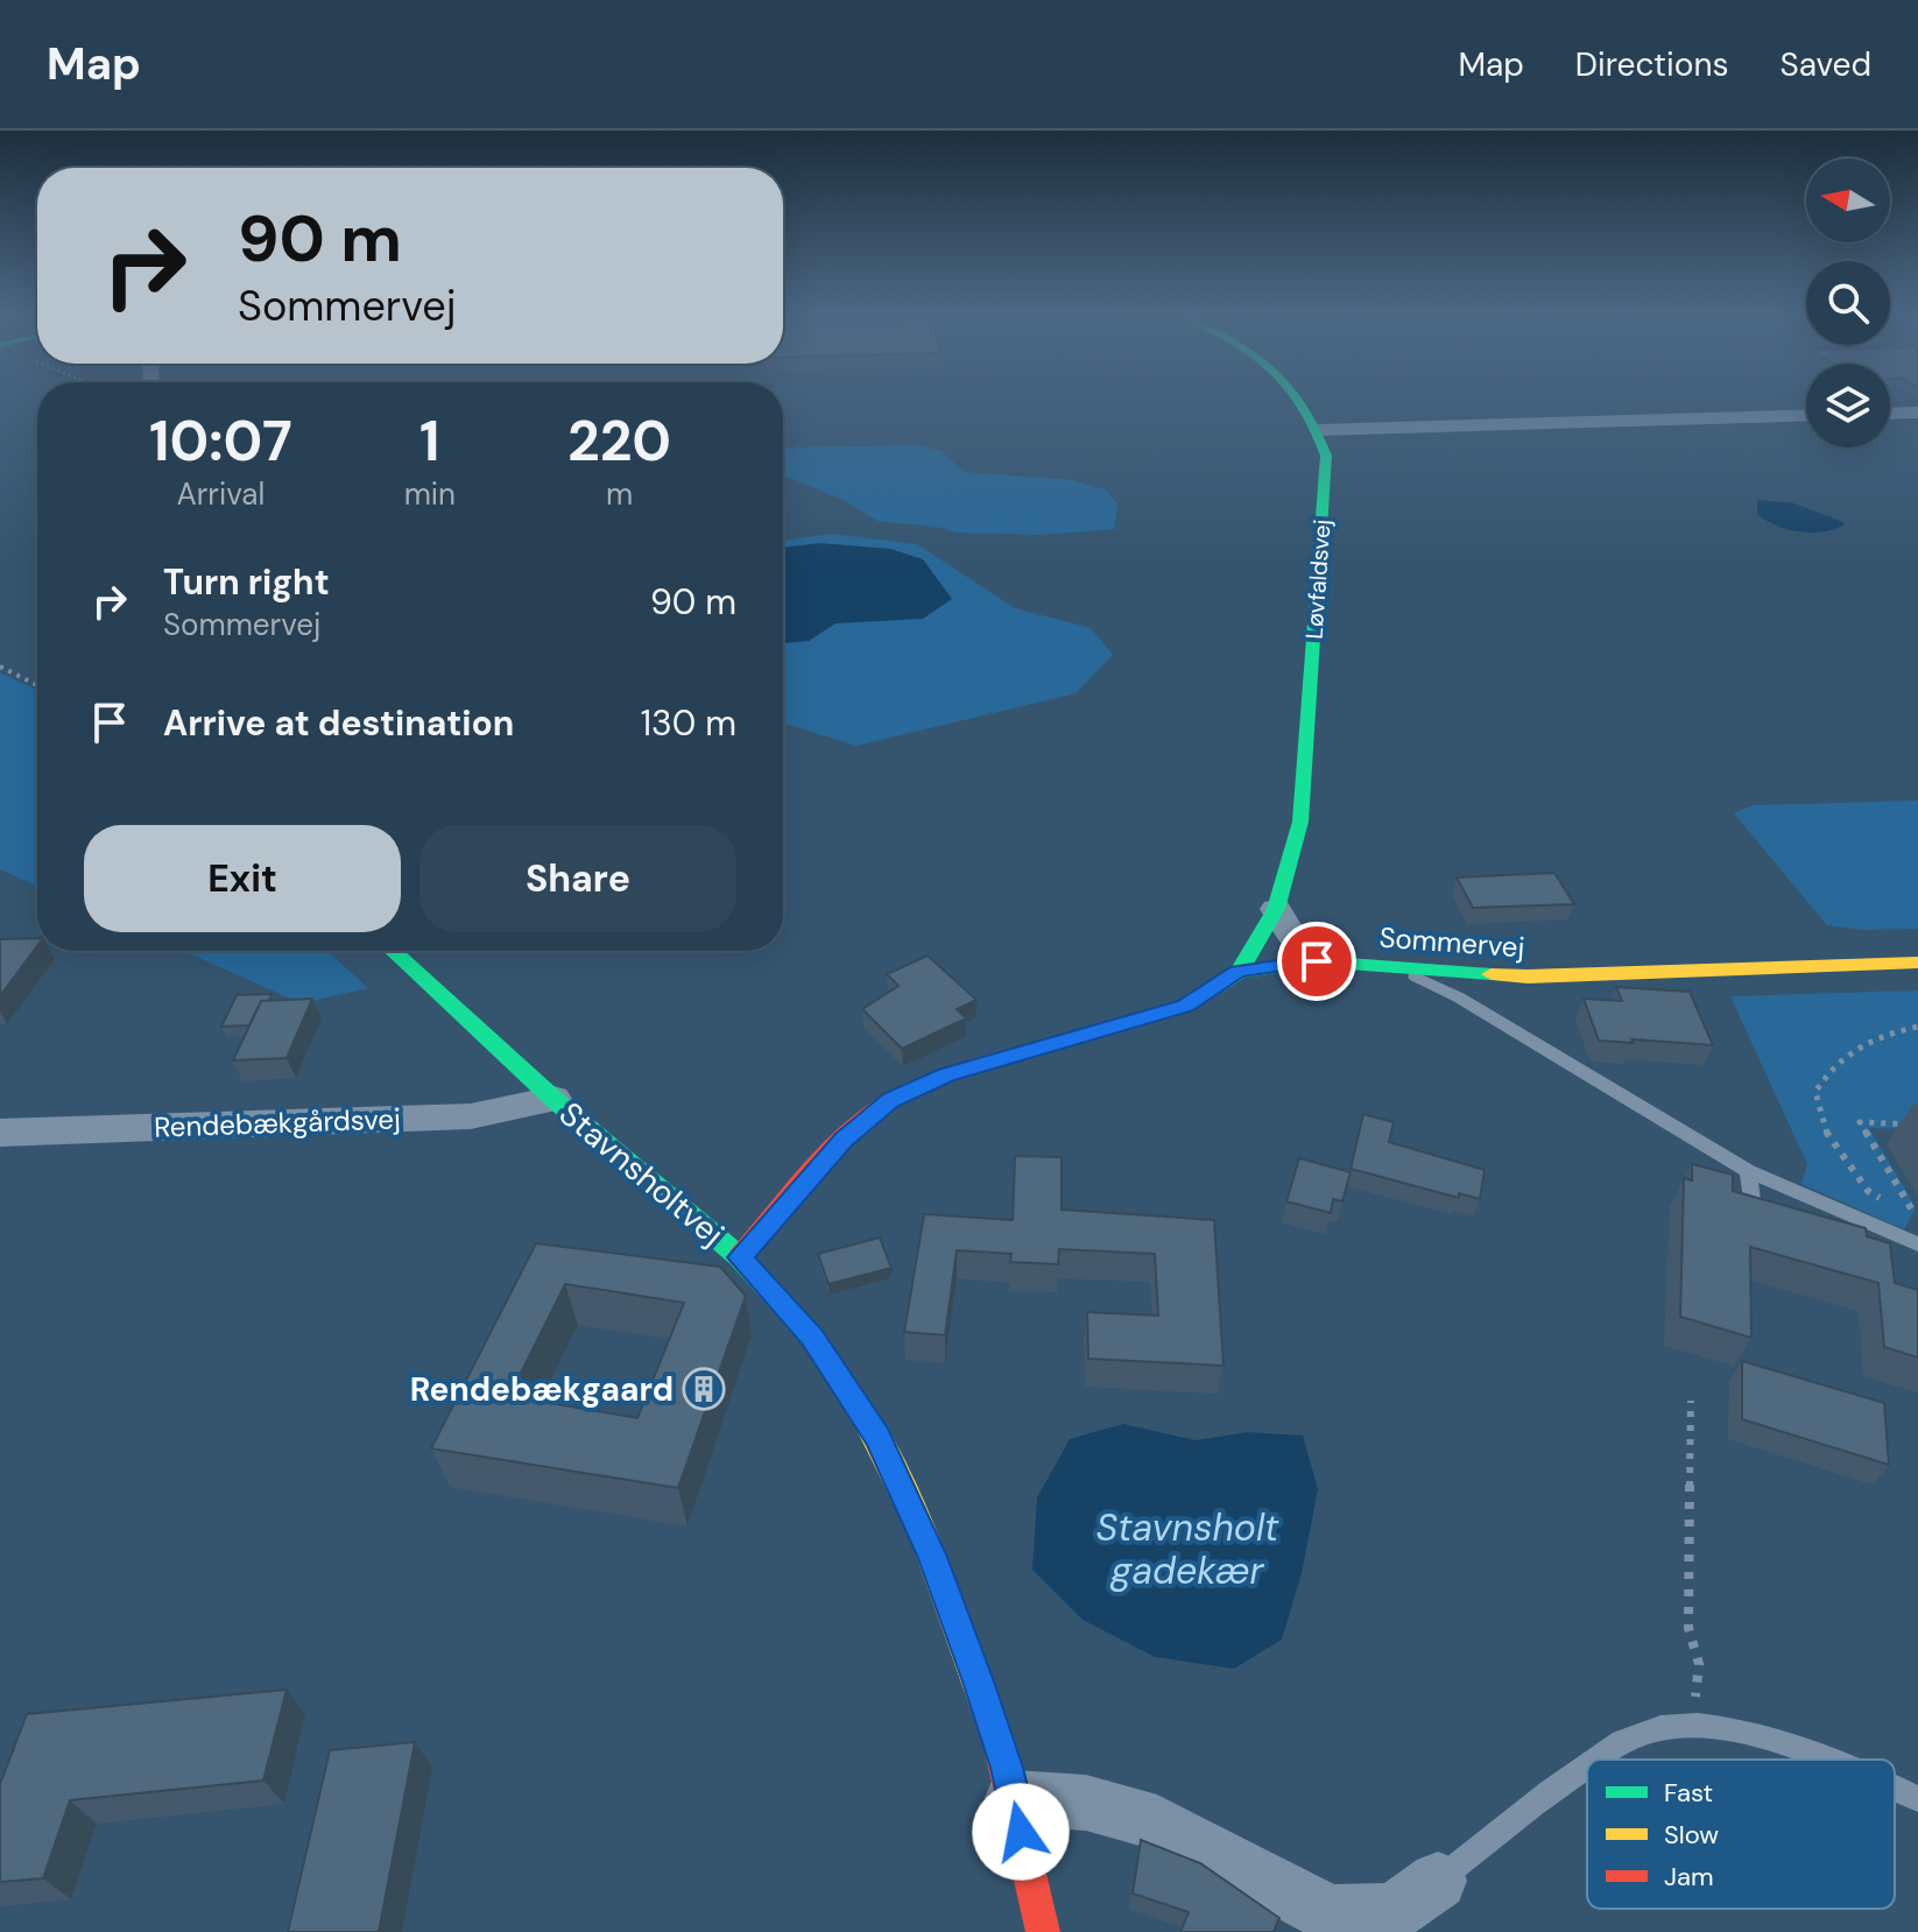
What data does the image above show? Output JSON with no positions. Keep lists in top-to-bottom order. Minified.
{"streets":{"street":["Løvfaldsvej","Sommervej","Rendebækgårdsvej","Stavnsholtvej"]},"crossings":[["Løvfaldsvej","Sommervej"],["Sommervej","Stavnsholtvej"],["Rendebækgårdsvej","Stavnsholtvej"]],"water":["Stavnsholt gadekær"],"places":{"building":["Rendebækgaard"]},"legend":["Fast","Slow","Jam"],"north":"left","page":{"header":"Map","nav":["Map","Directions","Saved"],"turn":["90 m","Sommervej"],"eta":["10:07","Arrival","1","min","220","m"],"list":[{"name":"Turn right","note":"Sommervej","value":"90 m"},{"name":"Arrive at destination","value":"130 m"}],"buttons":["Exit","Share"]}}
